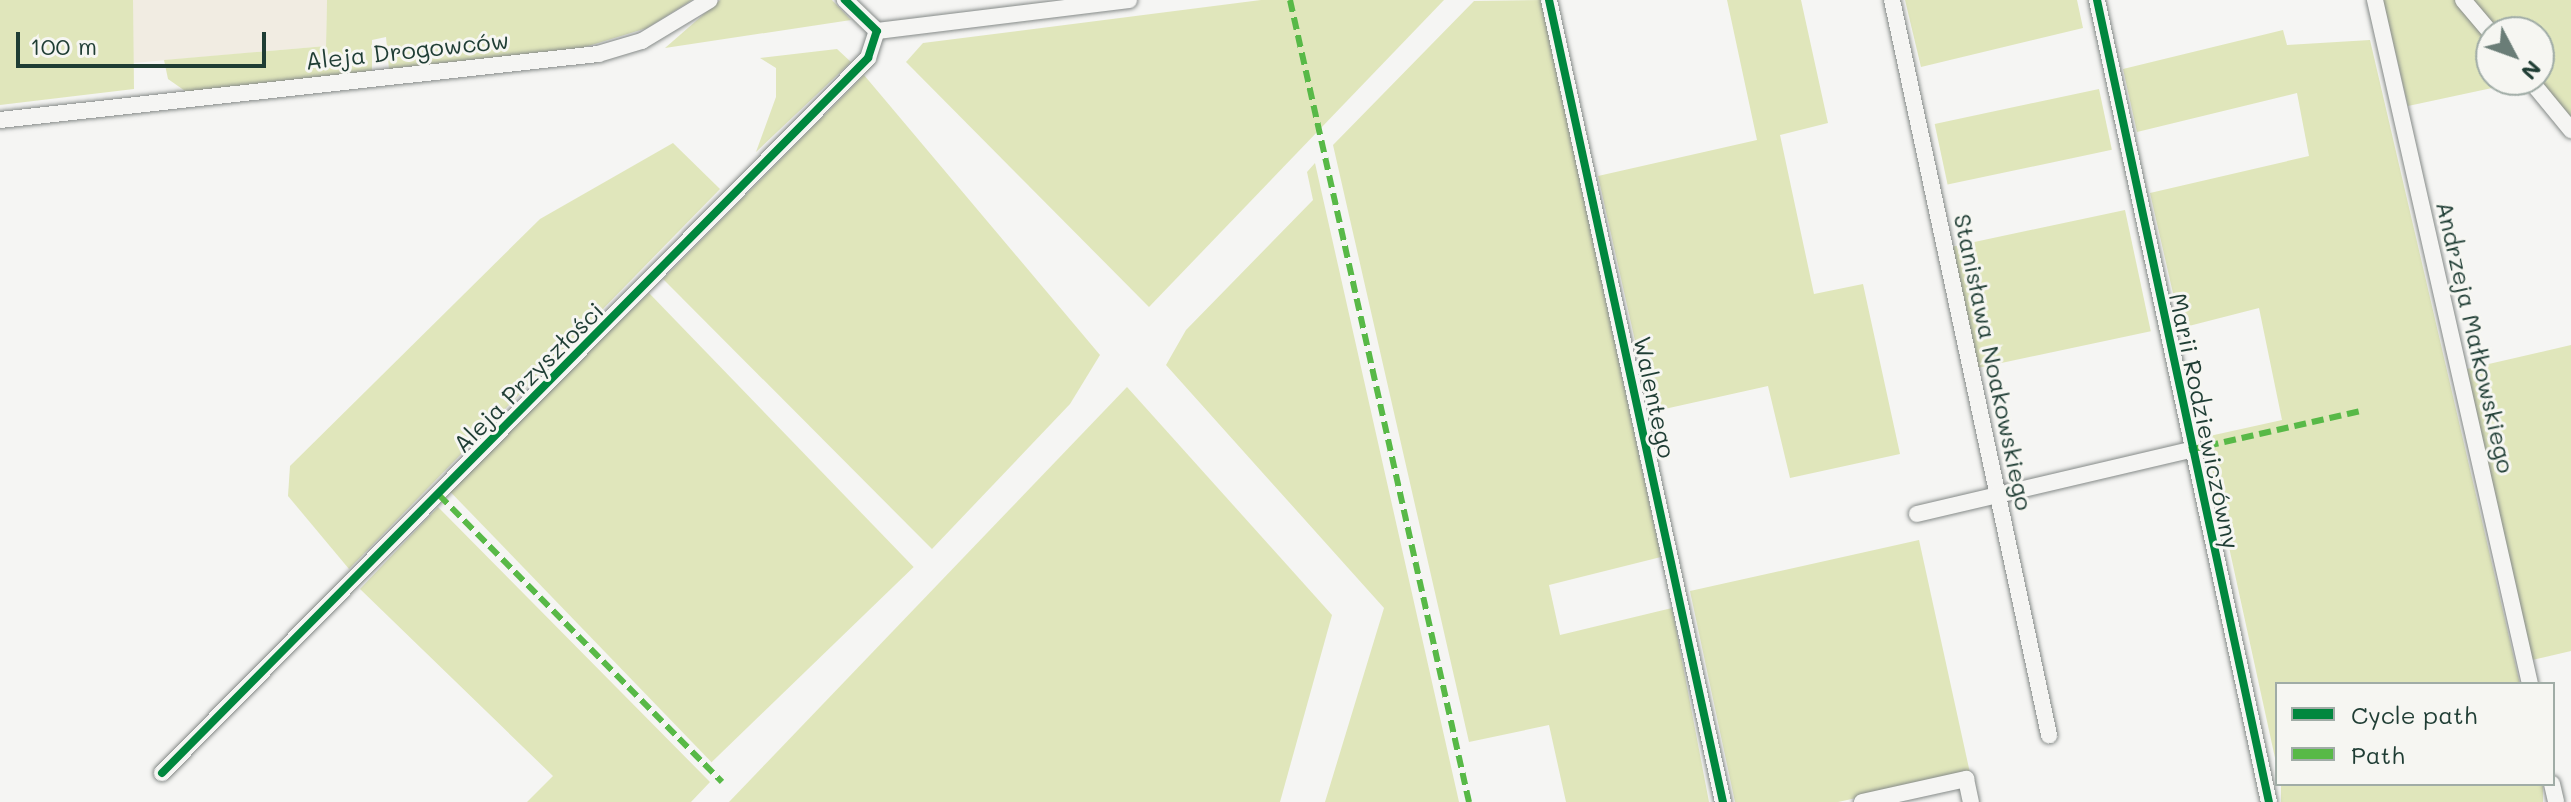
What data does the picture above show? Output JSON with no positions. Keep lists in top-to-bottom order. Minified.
{"streets":{"street":["Aleja Drogowców","Andrzeja Małkowskiego","Stanisława Noakowskiego","Aleja Przyszłości","Walentego","Marii Rodziewiczówny"]},"legend":["Cycle path","Path"],"scale_bar":"100 m","north":"bottom right"}
